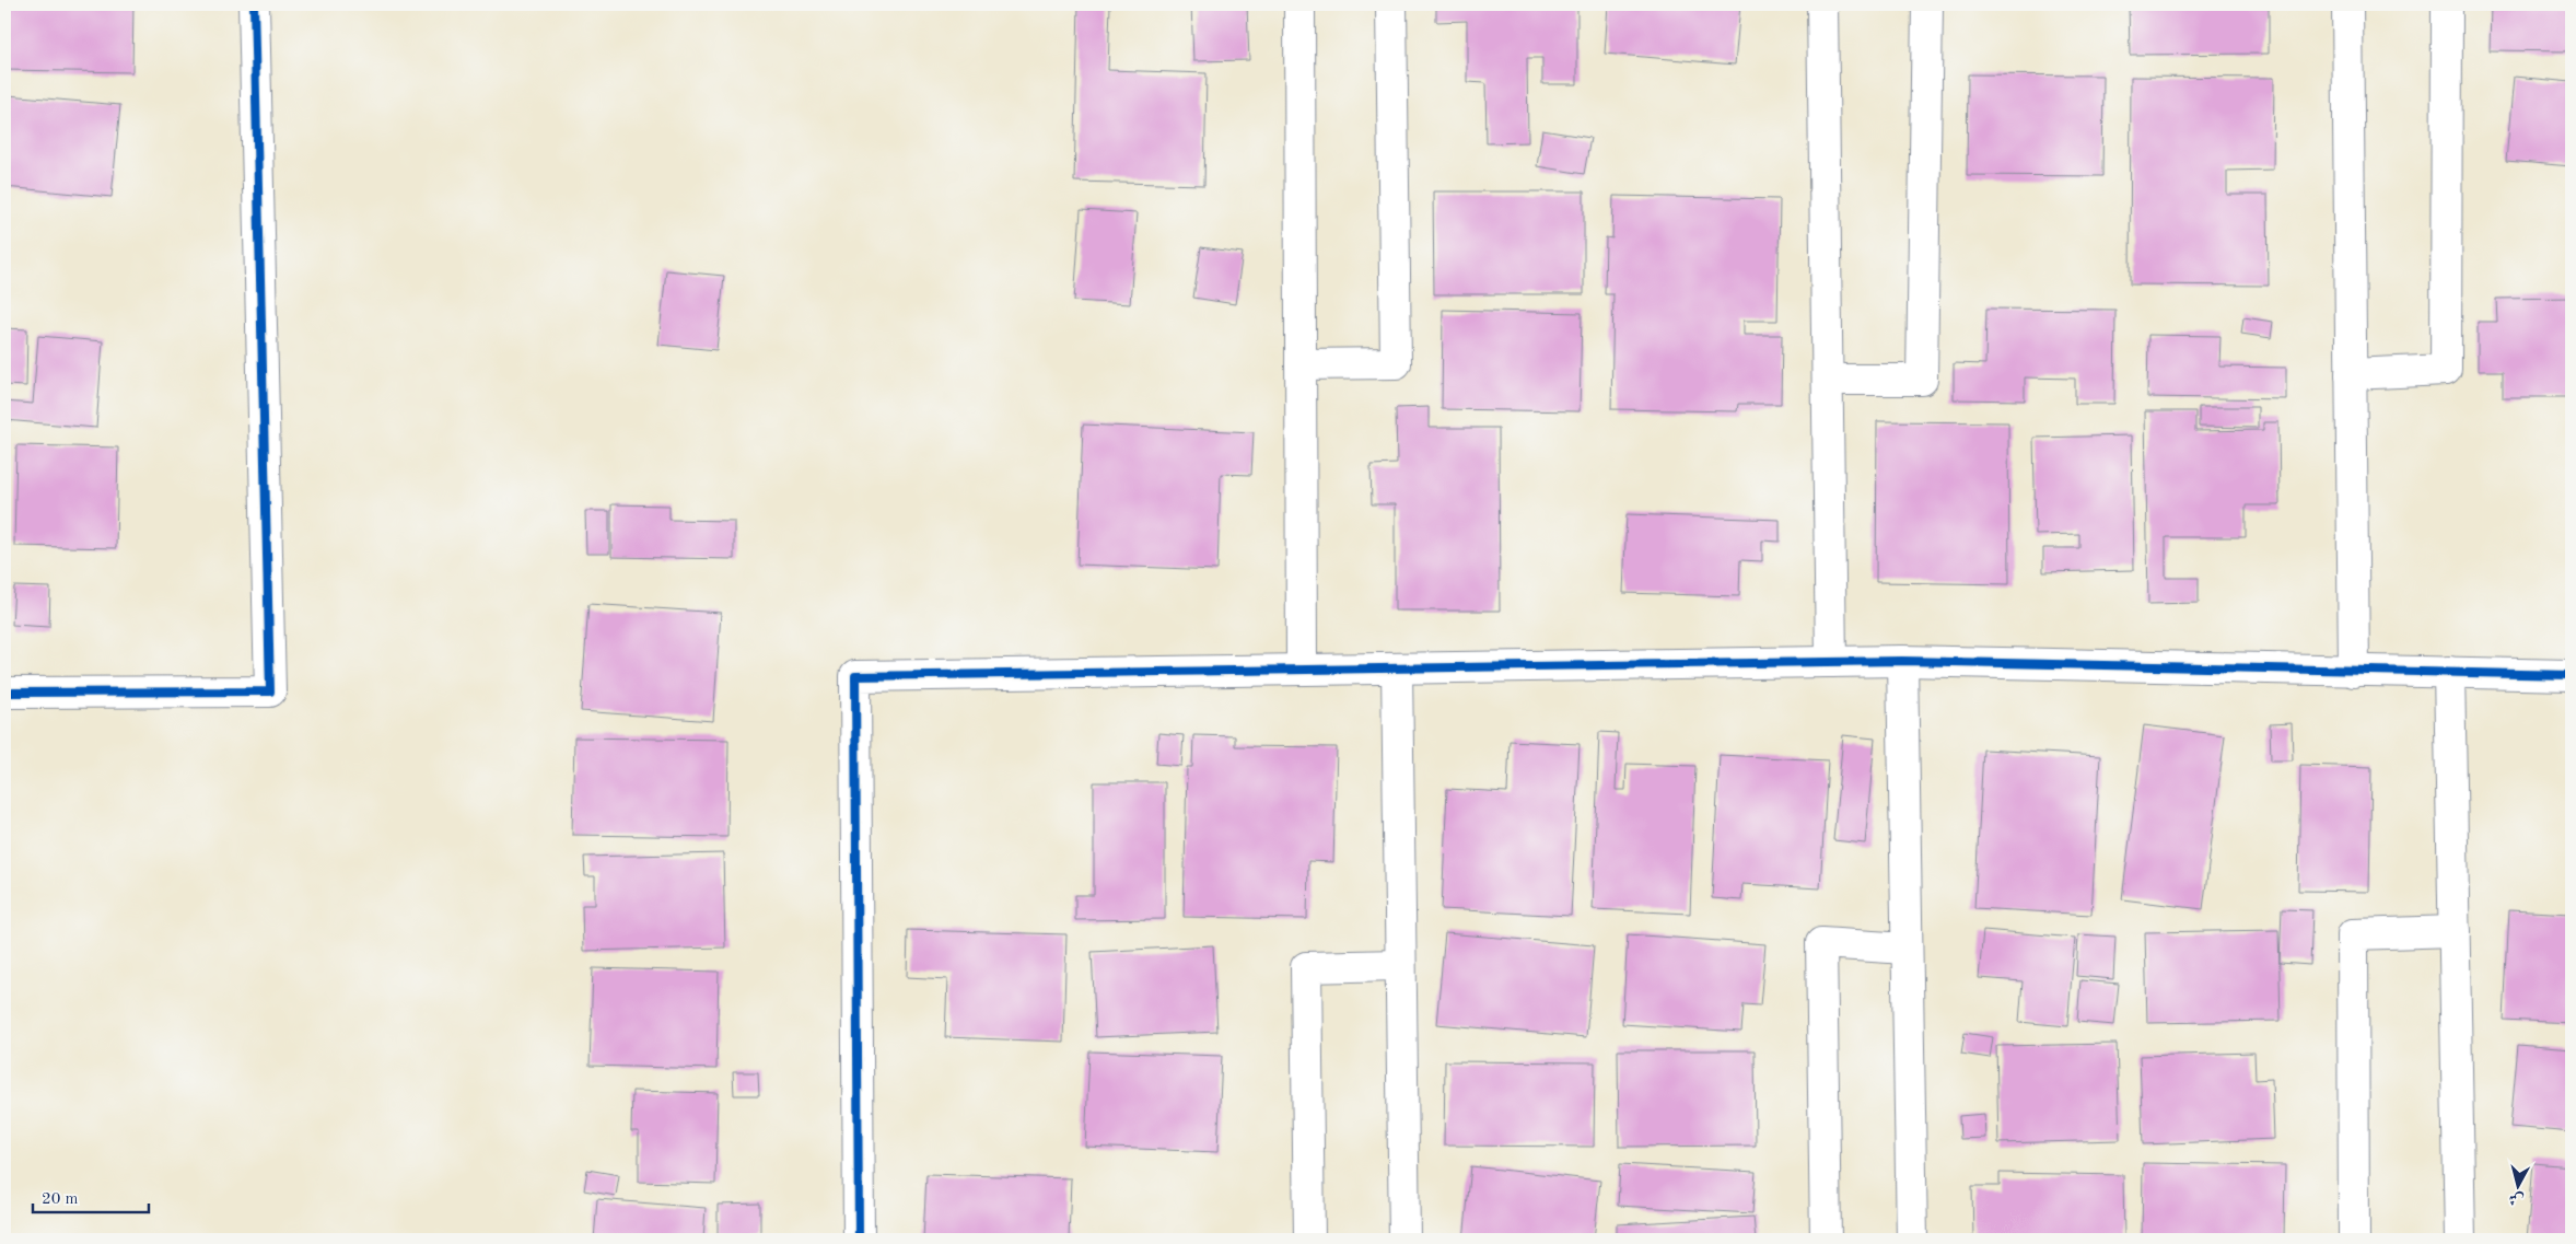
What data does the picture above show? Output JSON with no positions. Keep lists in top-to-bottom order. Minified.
{"scale_bar":"20 m","north":"bottom"}
